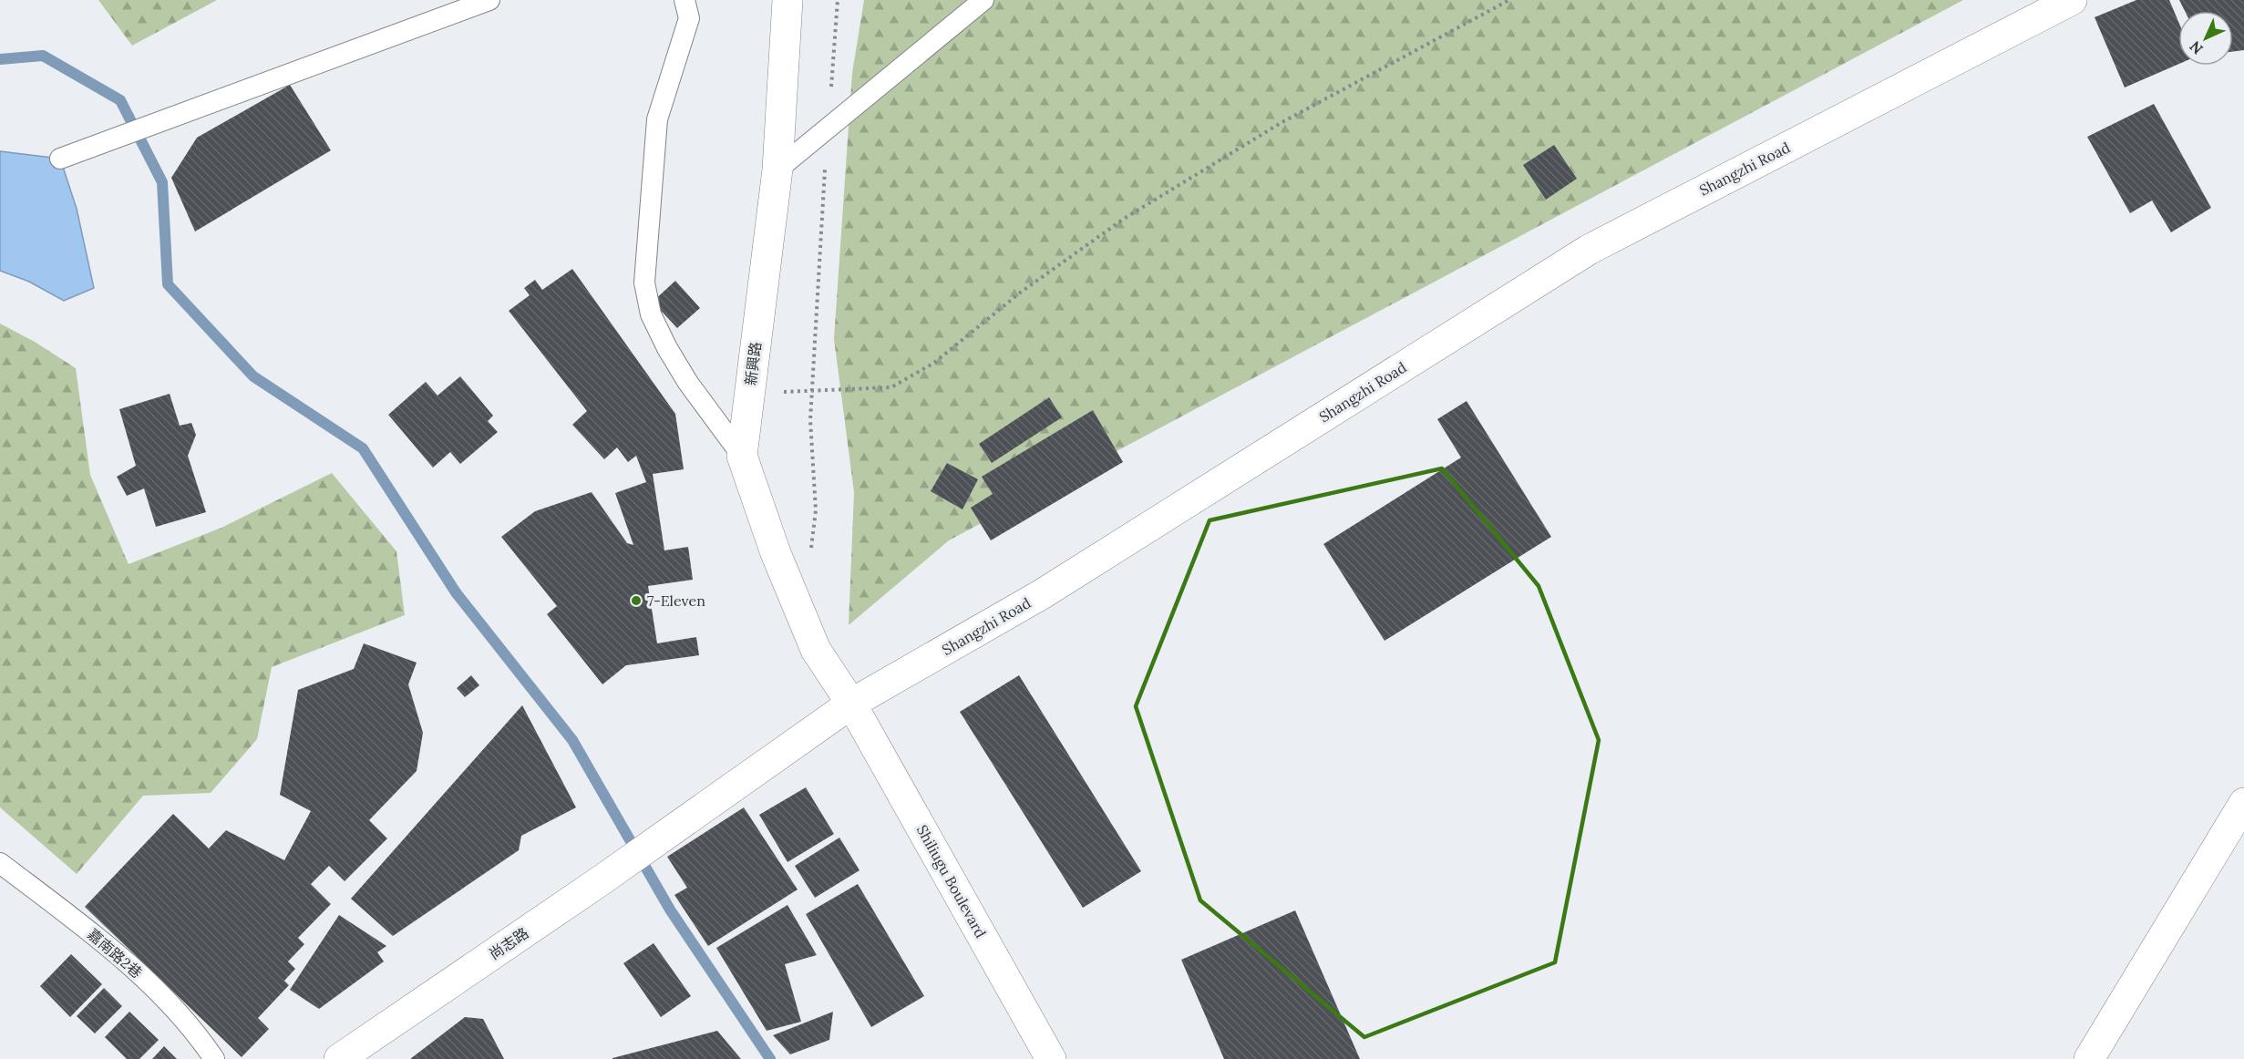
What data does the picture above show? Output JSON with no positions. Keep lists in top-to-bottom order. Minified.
{"streets":{"street":["Shangzhi Road","新興路","Shiliugu Boulevard","尚志路"],"lane":["嘉南路2巷"]},"crossings":[["Shangzhi Road","新興路"],["Shangzhi Road","Shiliugu Boulevard"],["Shangzhi Road","尚志路"],["新興路","Shiliugu Boulevard"]],"places":["7-Eleven"],"north":"bottom left"}
